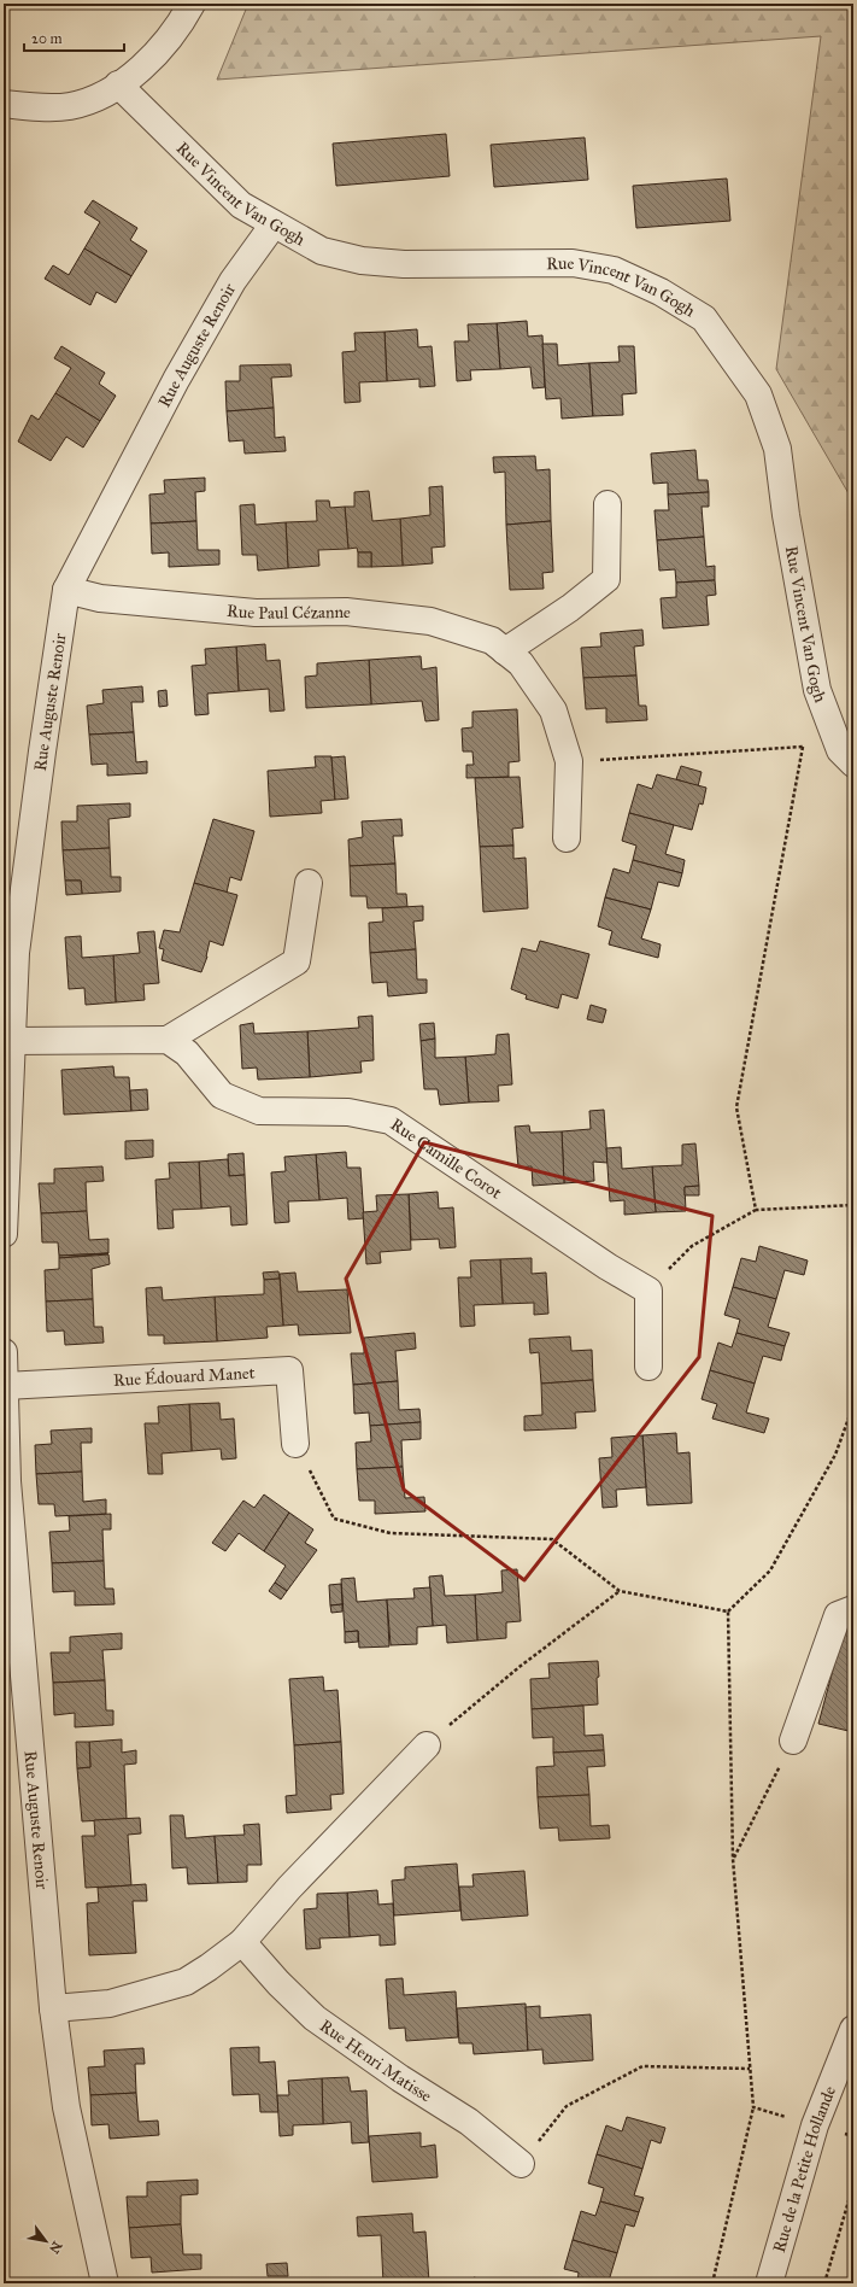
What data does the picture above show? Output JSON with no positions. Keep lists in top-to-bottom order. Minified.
{"streets":{"street":["Rue Vincent Van Gogh","Rue Auguste Renoir","Rue Paul Cézanne","Rue Camille Corot","Rue Édouard Manet","Rue Henri Matisse","Rue de la Petite Hollande"]},"crossings":[["Rue Vincent Van Gogh","Rue Auguste Renoir"],["Rue Auguste Renoir","Rue Paul Cézanne"],["Rue Auguste Renoir","Rue Édouard Manet"]],"scale_bar":"20 m","north":"bottom right"}
